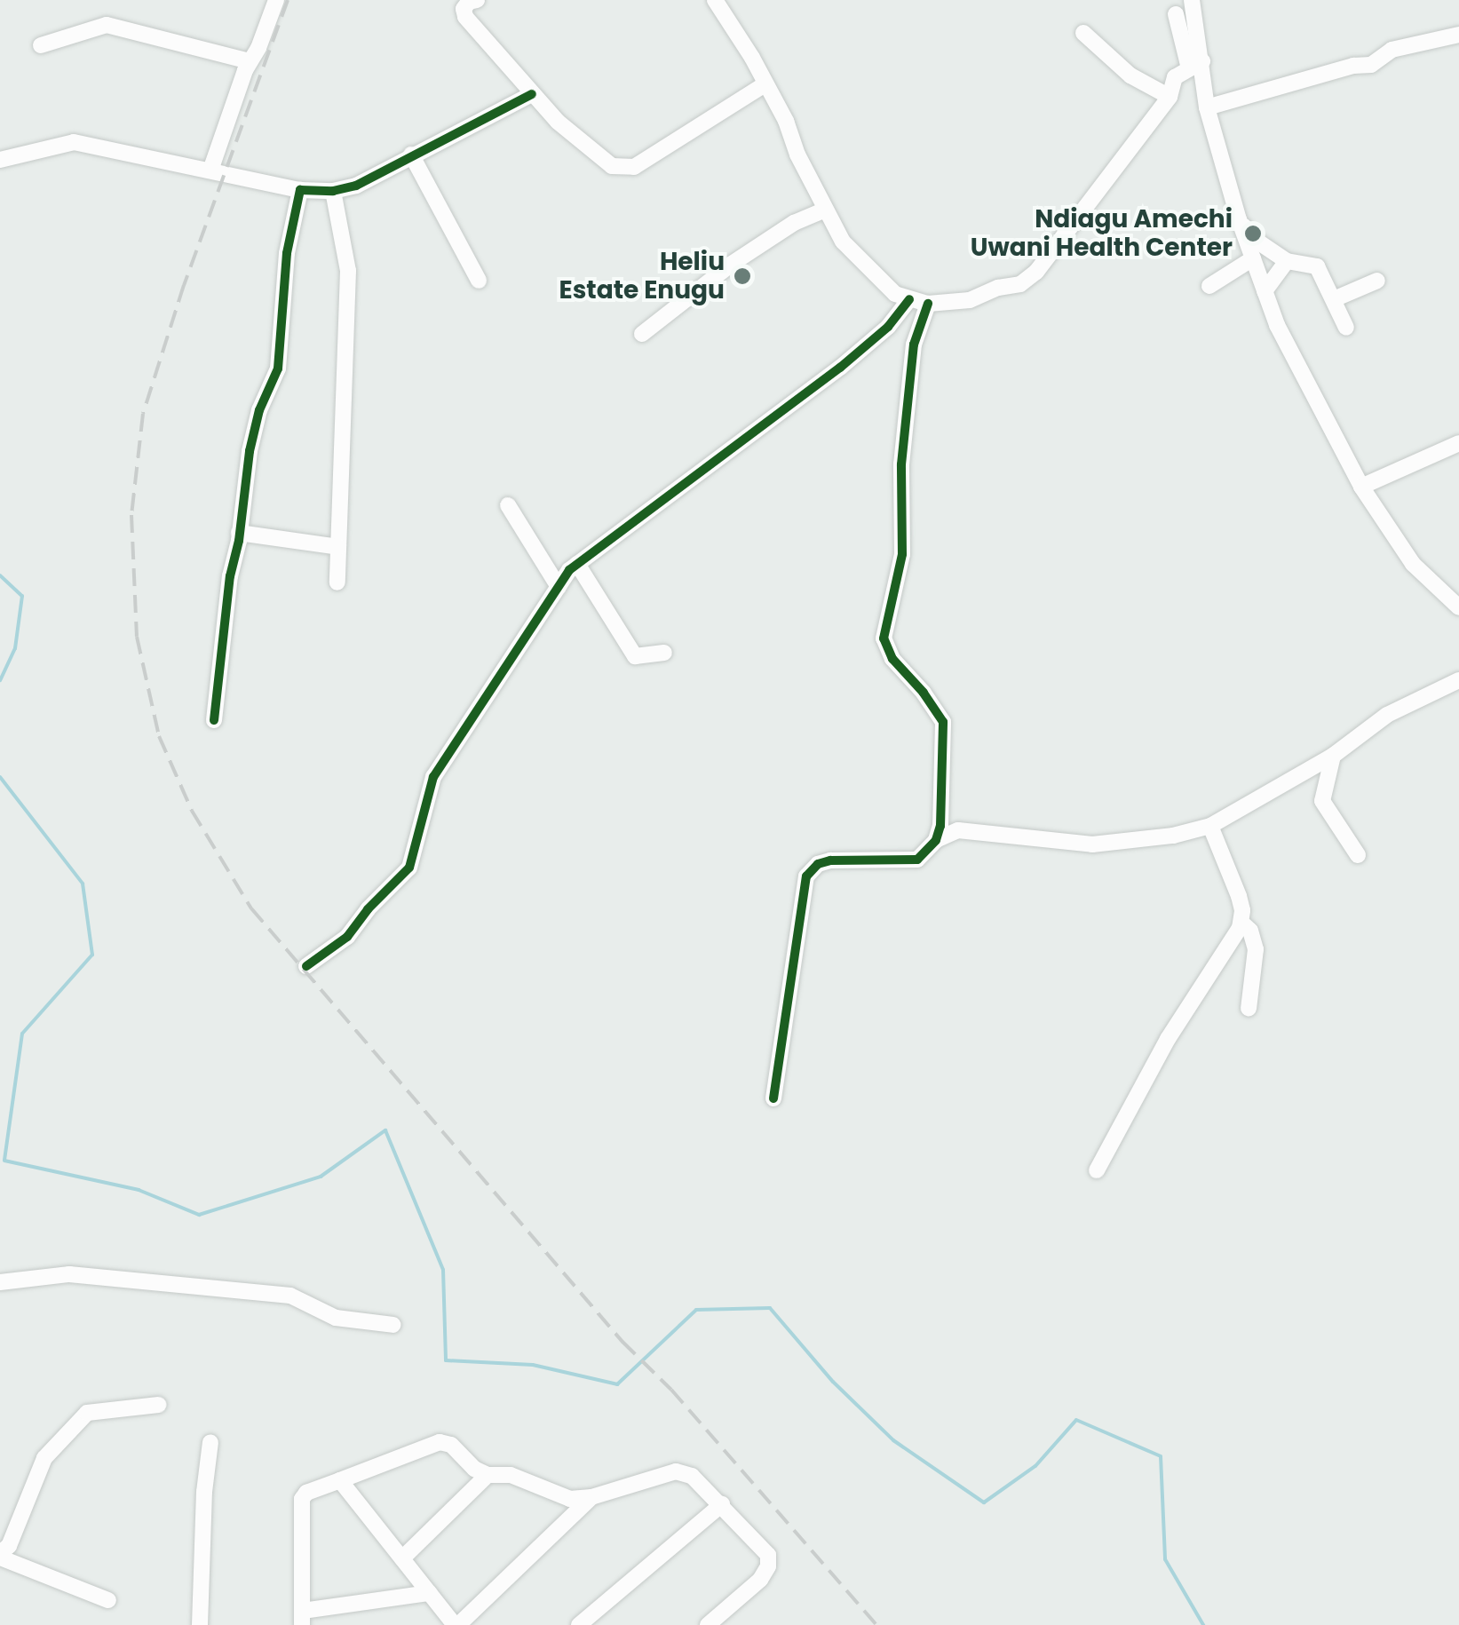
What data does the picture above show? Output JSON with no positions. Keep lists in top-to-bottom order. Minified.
{"places":["Ndiagu Amechi Uwani Health Center","Heliu Estate Enugu"]}
